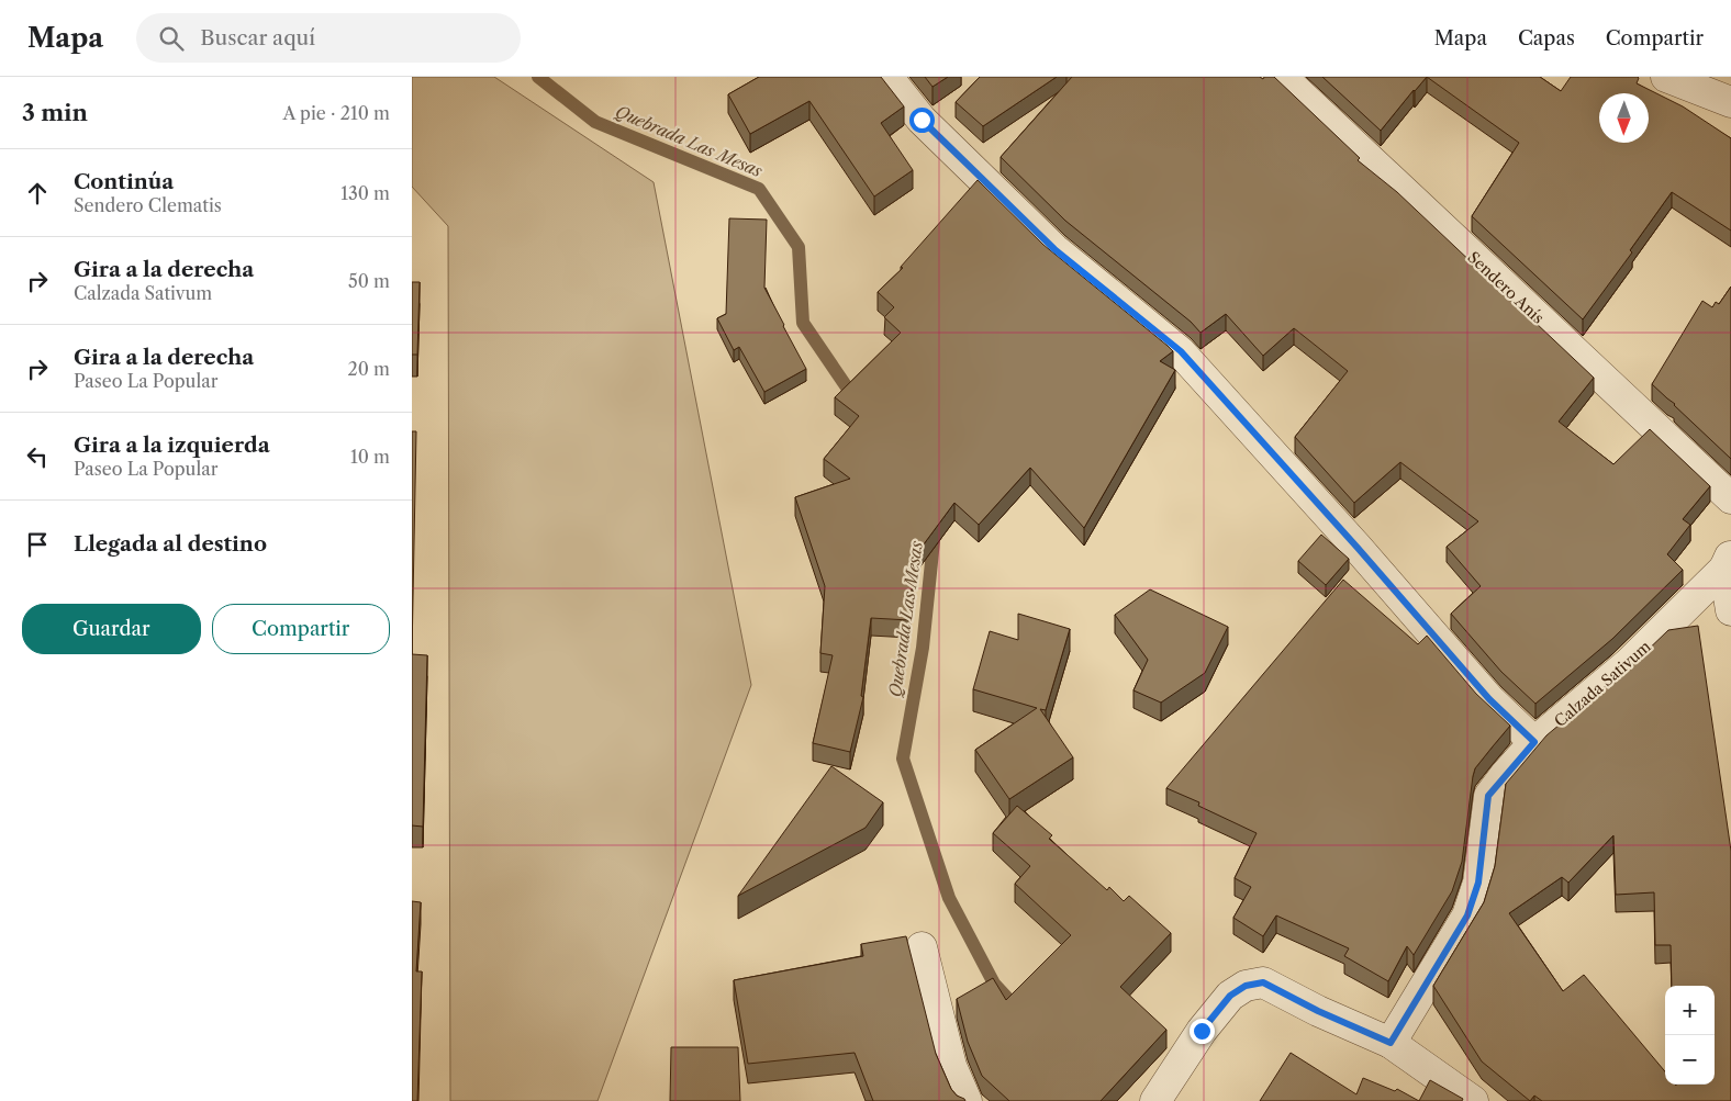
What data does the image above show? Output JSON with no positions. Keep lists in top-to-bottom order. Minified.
{"streets":{"street":["Sendero Anís","Calzada Sativum"]},"water":["Quebrada Las Mesas"],"north":"bottom","page":{"header":"Mapa","search":"Buscar aquí","nav":["Mapa","Capas","Compartir"],"heading":["3 min","A pie · 210 m"],"list":[["Continúa","Sendero Clematis","130 m"],["Gira a la derecha","Calzada Sativum","50 m"],["Gira a la derecha","Paseo La Popular","20 m"],["Gira a la izquierda","Paseo La Popular","10 m"],"Llegada al destino"],"buttons":["Guardar","Compartir"],"map_buttons":["+","−"]}}
